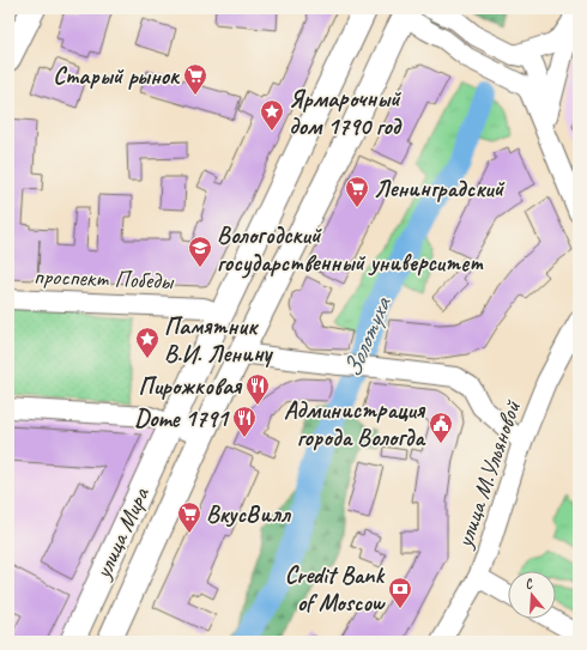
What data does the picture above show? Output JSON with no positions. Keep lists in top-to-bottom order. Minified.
{"streets":{"main road":["улица Мира"],"street":["проспект Победы","улица М.Ульяновой"]},"crossings":[["проспект Победы","улица Мира"]],"water":["Золотуха"],"places":{"supermarket":["Старый рынок","Ленинградский","ВкусВилл"],"place":["Ярмарочный дом 1790 год","Памятник В.И. Ленину"],"school or university":["Вологодский государственный университет"],"restaurant":["Пирожковая","Dome 1791"],"public building":["Администрация города Вологда"],"bank":["Credit Bank of Moscow"]},"north":"top"}
